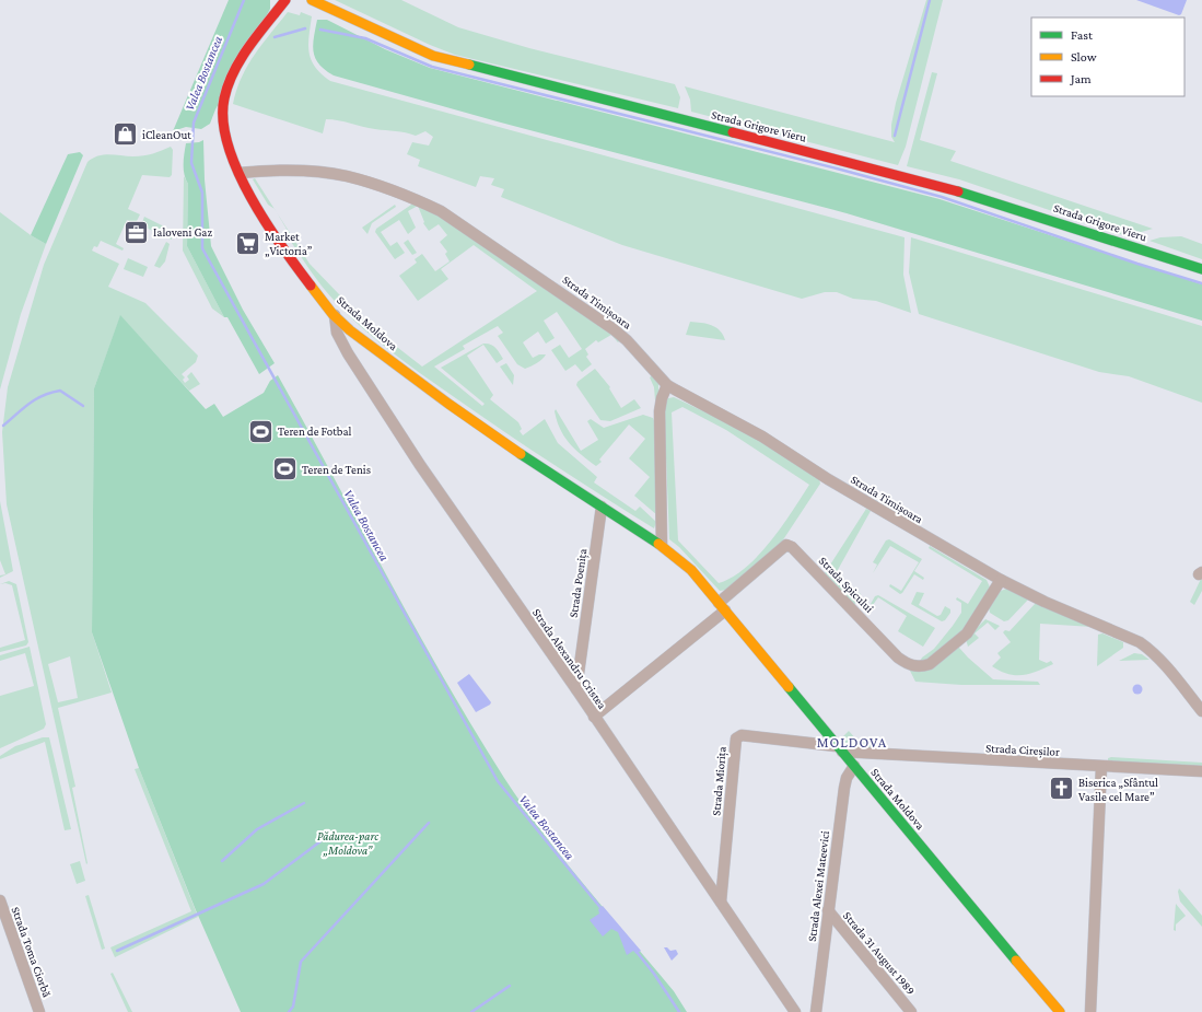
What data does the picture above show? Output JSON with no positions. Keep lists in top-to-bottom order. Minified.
{"streets":{"street":["Strada Grigore Vieru","Strada Timișoara","Strada Moldova","Strada Poenița","Strada Spicului","Strada Alexandru Cristea","Strada Cireșilor","Strada Miorița","Strada Alexei Mateevici","Strada Toma Ciorbă","Strada 31 August 1989"]},"crossings":[["Strada Timișoara","Strada Moldova"],["Strada Timișoara","Strada Spicului"],["Strada Moldova","Strada Poenița"],["Strada Moldova","Strada Spicului"],["Strada Moldova","Strada Alexandru Cristea"],["Strada Moldova","Strada Cireșilor"],["Strada Moldova","Strada Miorița"],["Strada Moldova","Strada Alexei Mateevici"],["Strada Poenița","Strada Alexandru Cristea"],["Strada Alexandru Cristea","Strada Miorița"],["Strada Cireșilor","Strada Miorița"],["Strada Alexei Mateevici","Strada 31 August 1989"]],"districts":["MOLDOVA"],"water":["Valea Bostancea"],"parks":["Pădurea-parc „Moldova”"],"places":{"shop":["iCleanOut"],"office":["Ialoveni Gaz"],"supermarket":["Market „Victoria”"],"sports":["Teren de Fotbal","Teren de Tenis"],"church":["Biserica „Sfântul Vasile cel Mare”"]},"legend":["Fast","Slow","Jam"]}
